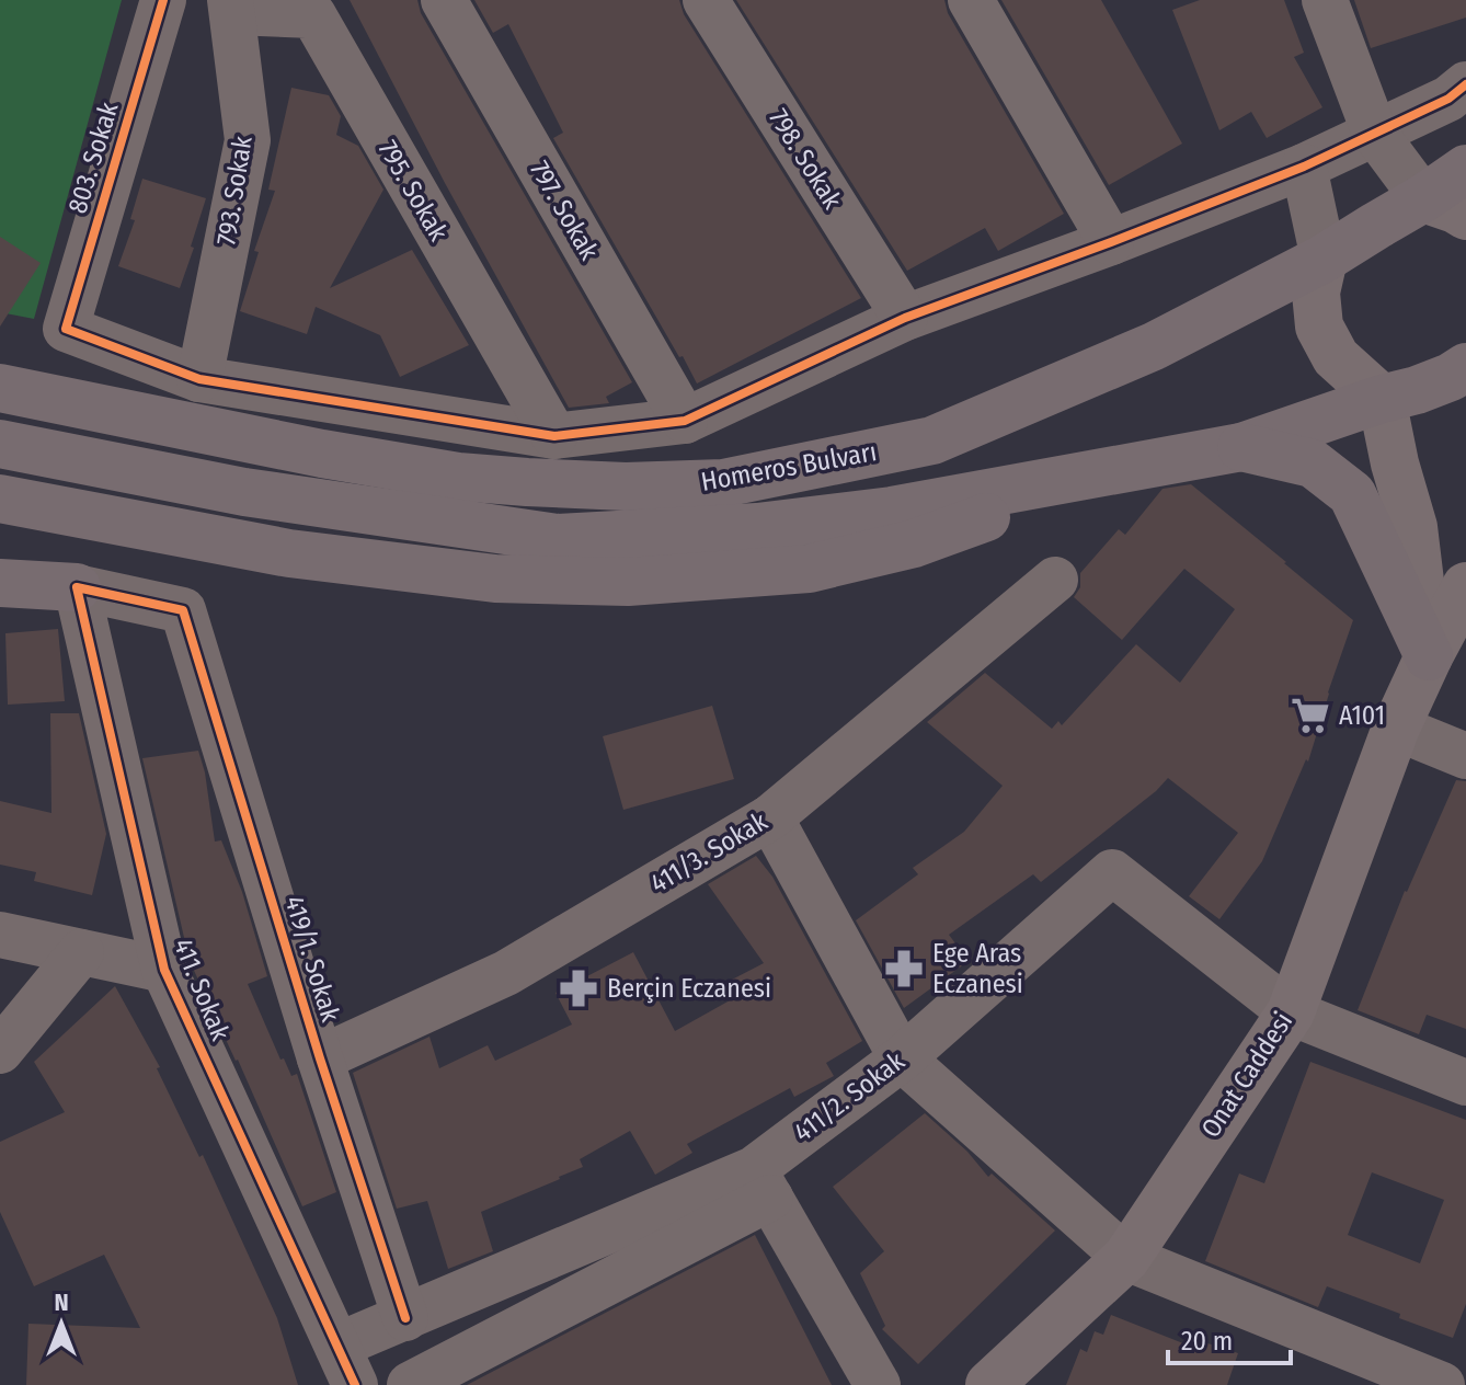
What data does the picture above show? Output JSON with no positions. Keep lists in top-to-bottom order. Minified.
{"streets":{"main road":["Homeros Bulvarı","Onat Caddesi"],"street":["803. Sokak","798. Sokak","793. Sokak","795. Sokak","797. Sokak","411/3. Sokak","419/1. Sokak","411. Sokak","411/2. Sokak"]},"crossings":[["803. Sokak","793. Sokak"],["793. Sokak","795. Sokak"],["411/3. Sokak","419/1. Sokak"],["419/1. Sokak","411. Sokak"],["419/1. Sokak","411/2. Sokak"],["411. Sokak","411/2. Sokak"],["Onat Caddesi","411/2. Sokak"]],"places":{"supermarket":["A101"],"pharmacy":["Ege Aras Eczanesi","Berçin Eczanesi"]},"scale_bar":"20 m","north":"top"}
